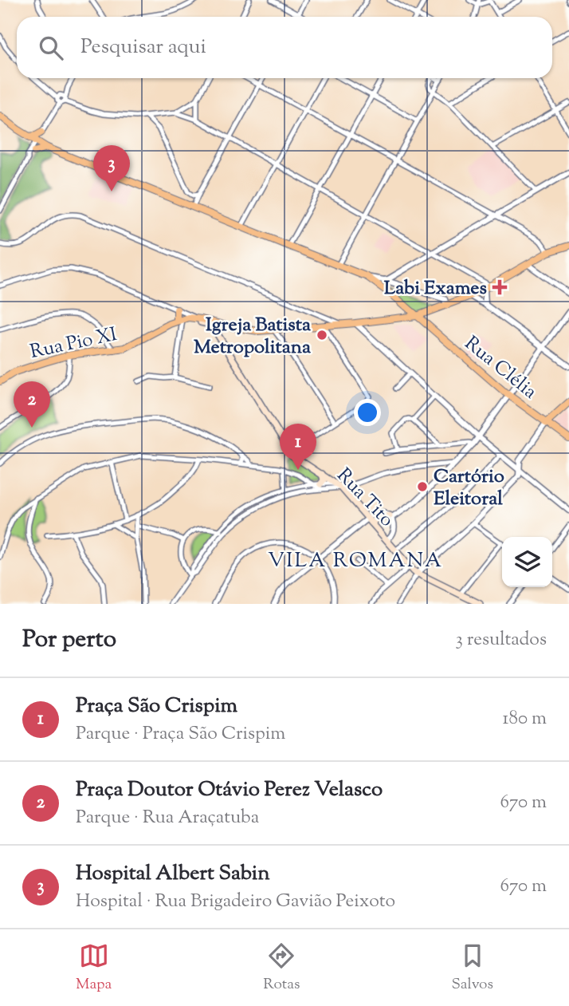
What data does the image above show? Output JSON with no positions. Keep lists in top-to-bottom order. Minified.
{"streets":{"main road":["Rua Pio XI","Rua Clélia","Rua Tito"]},"crossings":[["Rua Pio XI","Rua Clélia"]],"districts":["VILA ROMANA"],"places":{"health":["Labi Exames"],"other":["Igreja Batista Metropolitana","Cartório Eleitoral"]},"page":{"search":"Pesquisar aqui","pins":["3","2","1"],"heading":["Por perto","3 resultados"],"list":[{"mark":"1","name":"Praça São Crispim","note":"Parque · Praça São Crispim","value":"180 m"},{"mark":"2","name":"Praça Doutor Otávio Perez Velasco","note":"Parque · Rua Araçatuba","value":"670 m"},{"mark":"3","name":"Hospital Albert Sabin","note":"Hospital · Rua Brigadeiro Gavião Peixoto","value":"670 m"}],"nav":["Mapa","Rotas","Salvos"]}}
